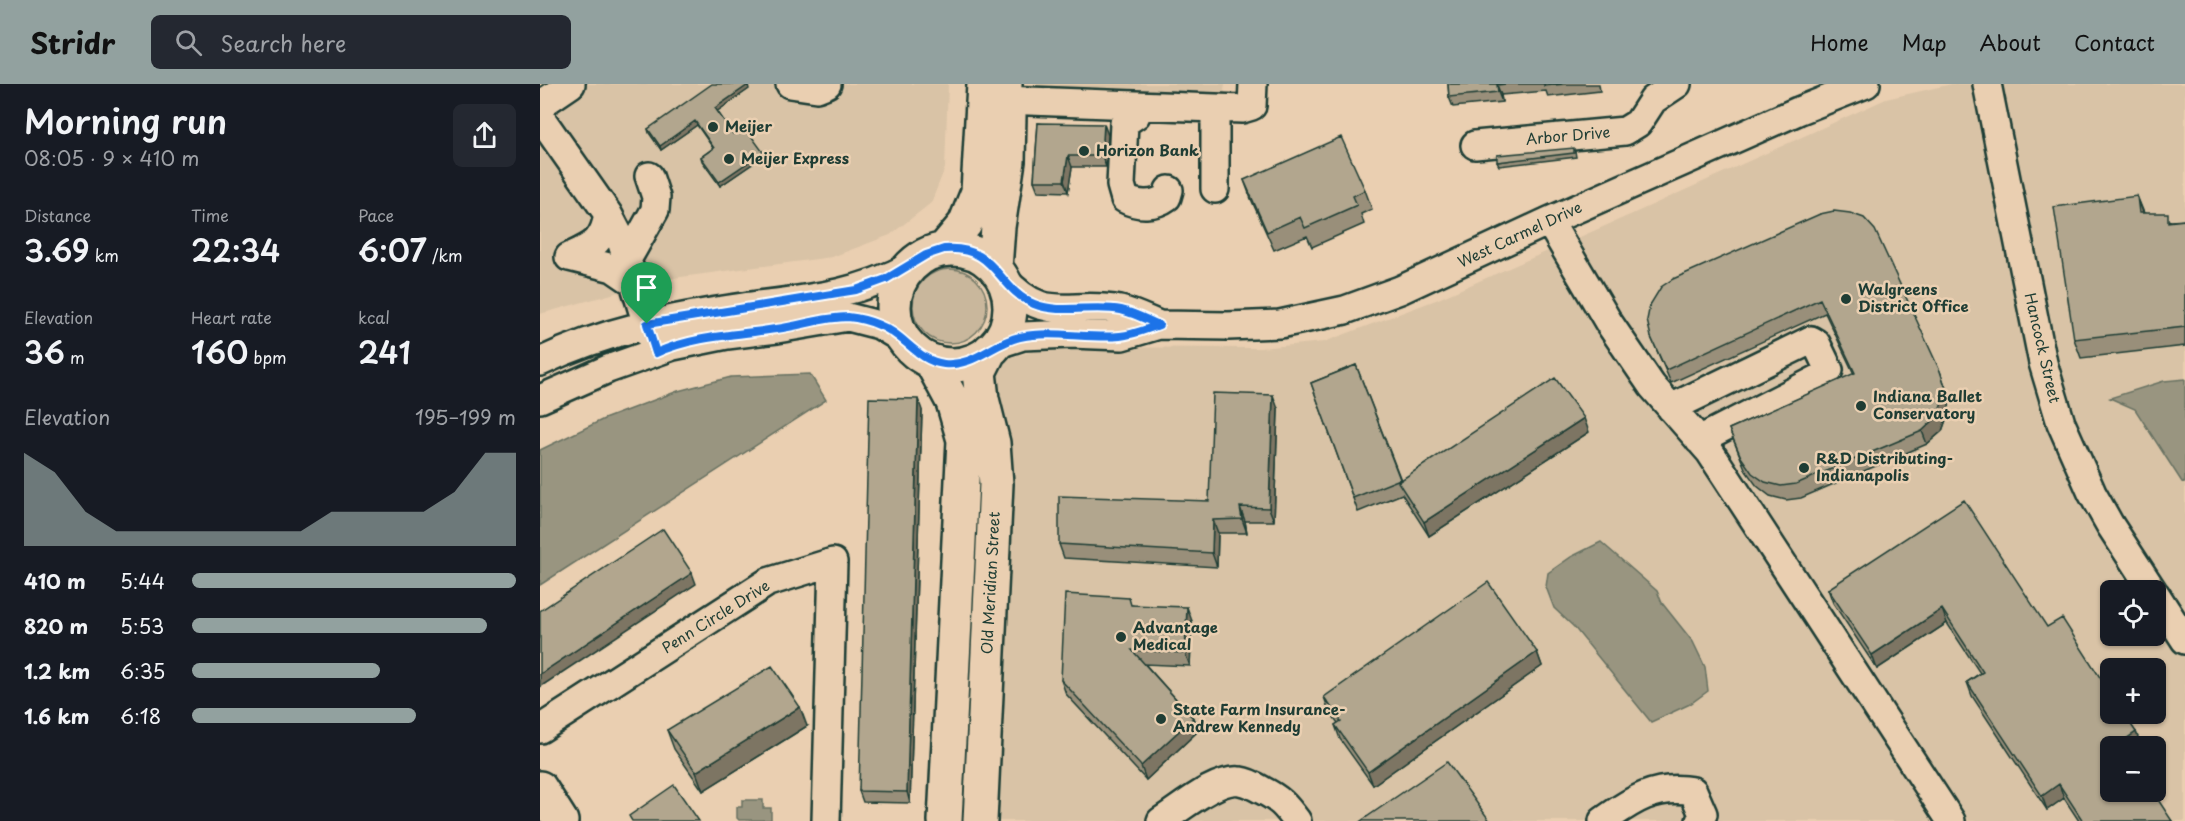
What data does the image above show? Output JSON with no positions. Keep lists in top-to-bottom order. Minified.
{"streets":{"main road":["Old Meridian Street"],"street":["Arbor Drive","West Carmel Drive","Hancock Street","Penn Circle Drive"]},"crossings":[["West Carmel Drive","Old Meridian Street"]],"places":["Meijer","Horizon Bank","Meijer Express","Walgreens District Office","Indiana Ballet Conservatory","R&D Distributing- Indianapolis","Advantage Medical","State Farm Insurance- Andrew Kennedy"],"page":{"header":"Stridr","search":"Search here","nav":["Home","Map","About","Contact"],"heading":["Morning run","08:05 · 9 × 410 m"],"stats":[["Distance","3.69 km"],["Time","22:34"],["Pace","6:07 /km"],["Elevation","36 m"],["Heart rate","160 bpm"],["kcal","241"]],"chart":["Elevation","195–199 m"],"list":[{"name":"410 m","note":"5:44"},{"name":"820 m","note":"5:53"},{"name":"1.2 km","note":"6:35"},{"name":"1.6 km","note":"6:18"}],"map_buttons":["+","−"]}}
